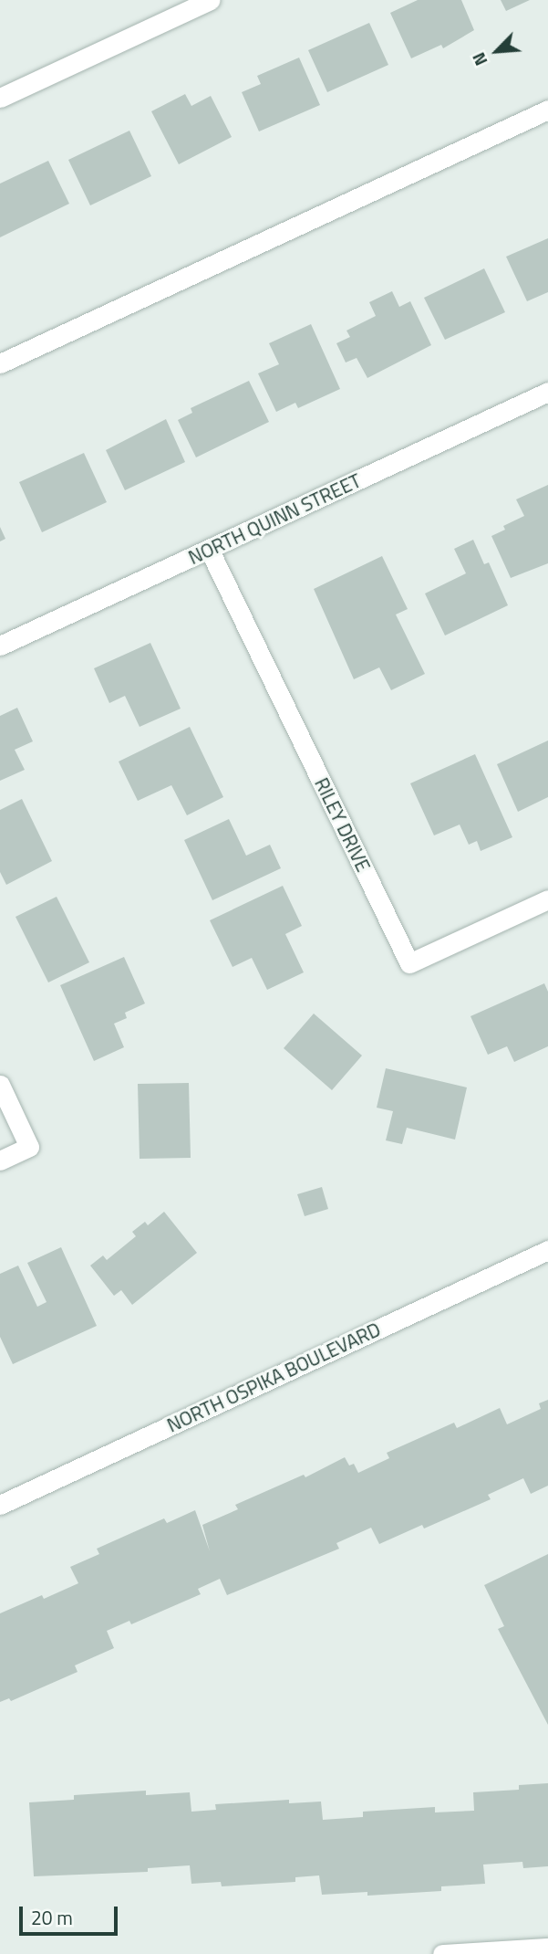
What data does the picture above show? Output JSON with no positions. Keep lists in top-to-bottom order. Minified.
{"streets":{"street":["NORTH QUINN STREET","RILEY DRIVE","NORTH OSPIKA BOULEVARD"]},"crossings":[["NORTH QUINN STREET","RILEY DRIVE"]],"scale_bar":"20 m","north":"bottom left"}
